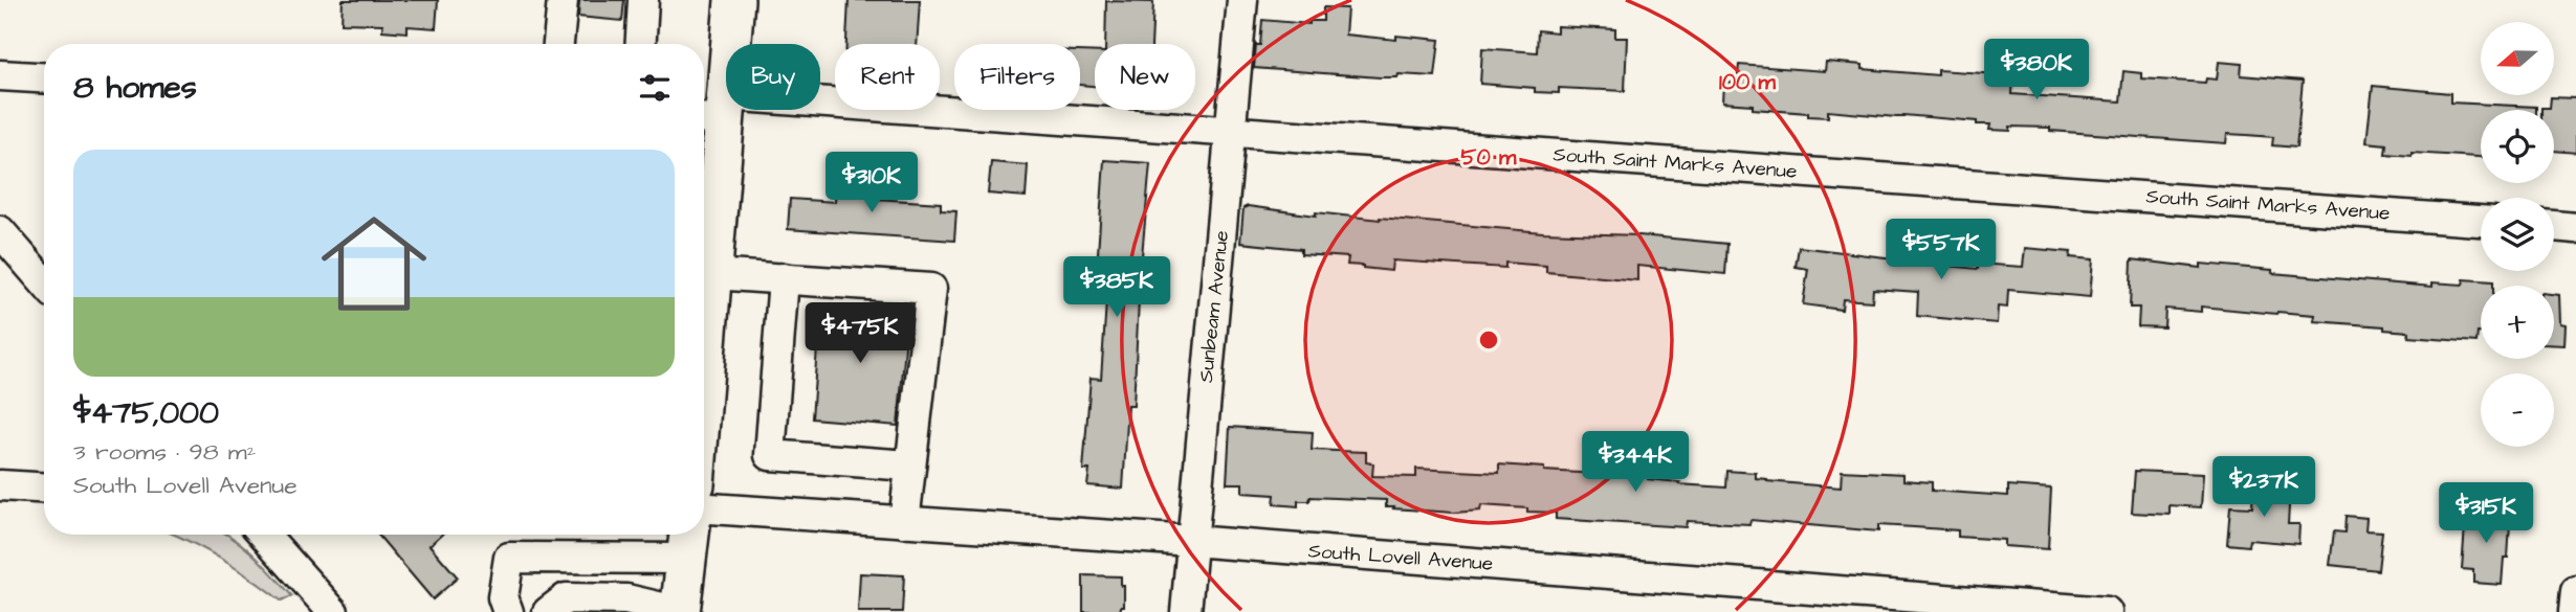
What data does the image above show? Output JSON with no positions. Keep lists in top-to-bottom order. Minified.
{"streets":{"street":["South Saint Marks Avenue","Sunbeam Avenue","South Lovell Avenue"]},"crossings":[["South Saint Marks Avenue","Sunbeam Avenue"],["Sunbeam Avenue","South Lovell Avenue"]],"north":"left","page":{"map_buttons":["+","−"],"price":["$380K","$310K","$557K","$385K","$475K","$344K","$237K","$315K"],"chip":["Buy","Rent","Filters","New"],"heading":"8 homes","list":[{"name":"$475,000","note":"3 rooms · 98 m² · South Lovell Avenue"}]},"rings":["100 m","50 m"]}
